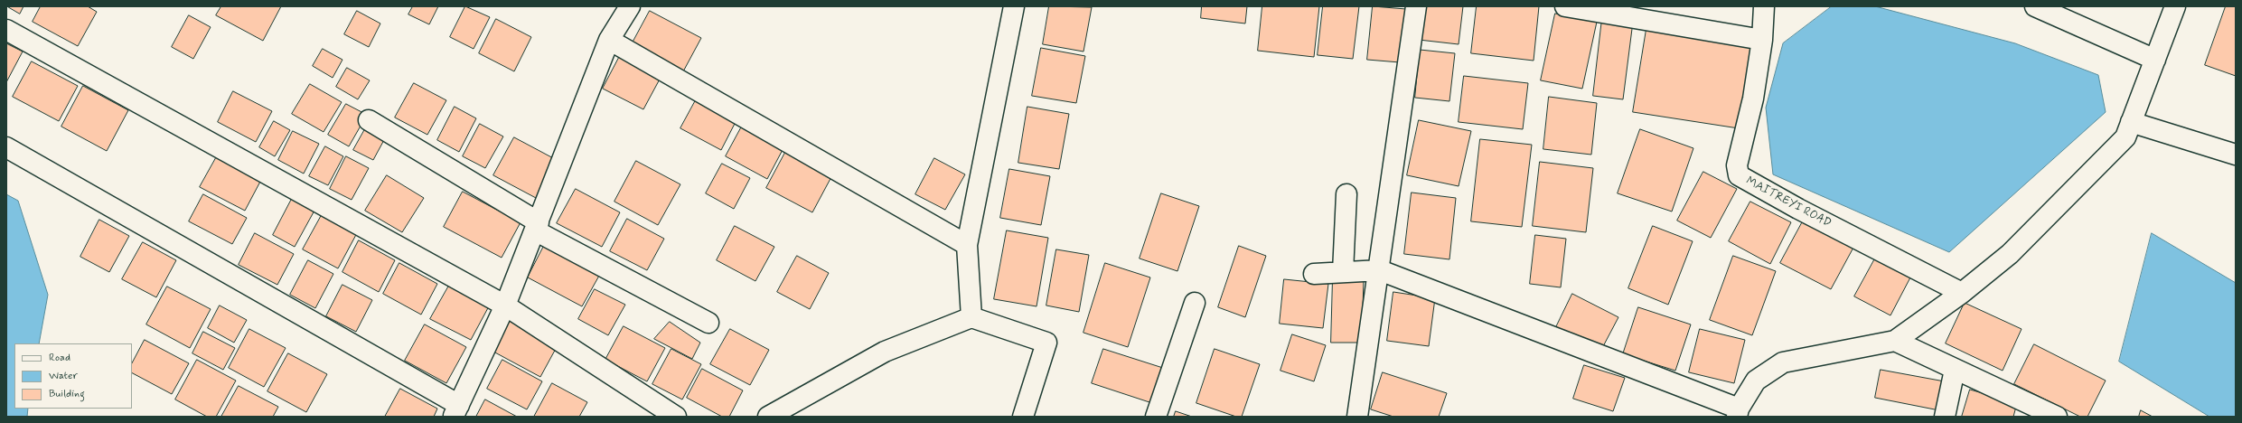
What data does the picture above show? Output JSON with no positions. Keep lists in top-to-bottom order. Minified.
{"streets":{"street":["MAITREYI ROAD"]},"legend":["Road","Water","Building"]}
